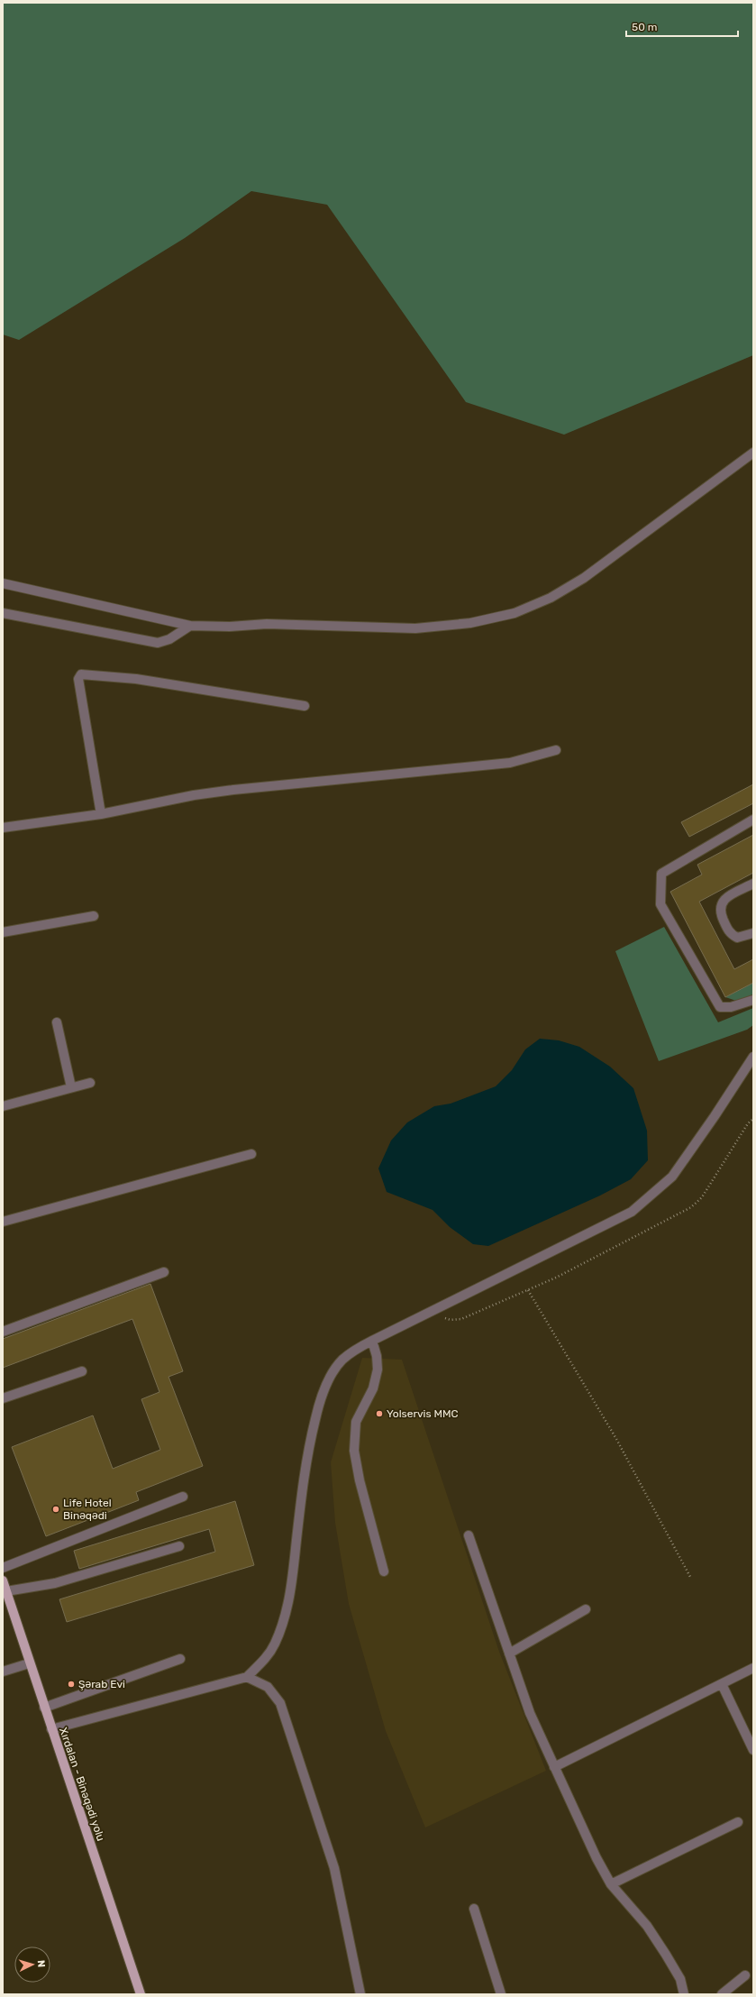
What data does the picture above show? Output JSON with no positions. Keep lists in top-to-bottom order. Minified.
{"streets":{"main road":["Xırdalan - Binəqədi yolu"]},"places":["Yolservis MMC","Life Hotel Binəqədi","Şərab Evi"],"scale_bar":"50 m","north":"right"}
